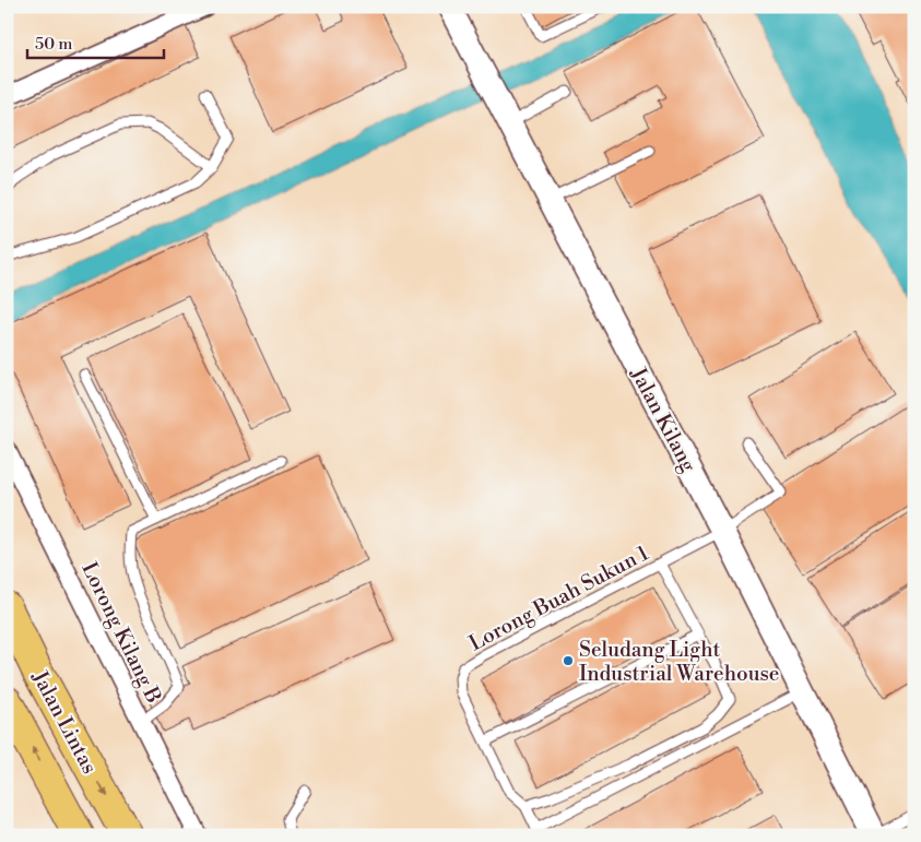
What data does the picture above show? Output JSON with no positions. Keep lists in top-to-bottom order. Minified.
{"streets":{"highway":["Jalan Lintas"],"street":["Jalan Kilang","Lorong Kilang B"],"lane":["Lorong Buah Sukun 1"]},"crossings":[["Jalan Kilang","Lorong Buah Sukun 1"]],"places":["Seludang Light Industrial Warehouse"],"scale_bar":"50 m"}
